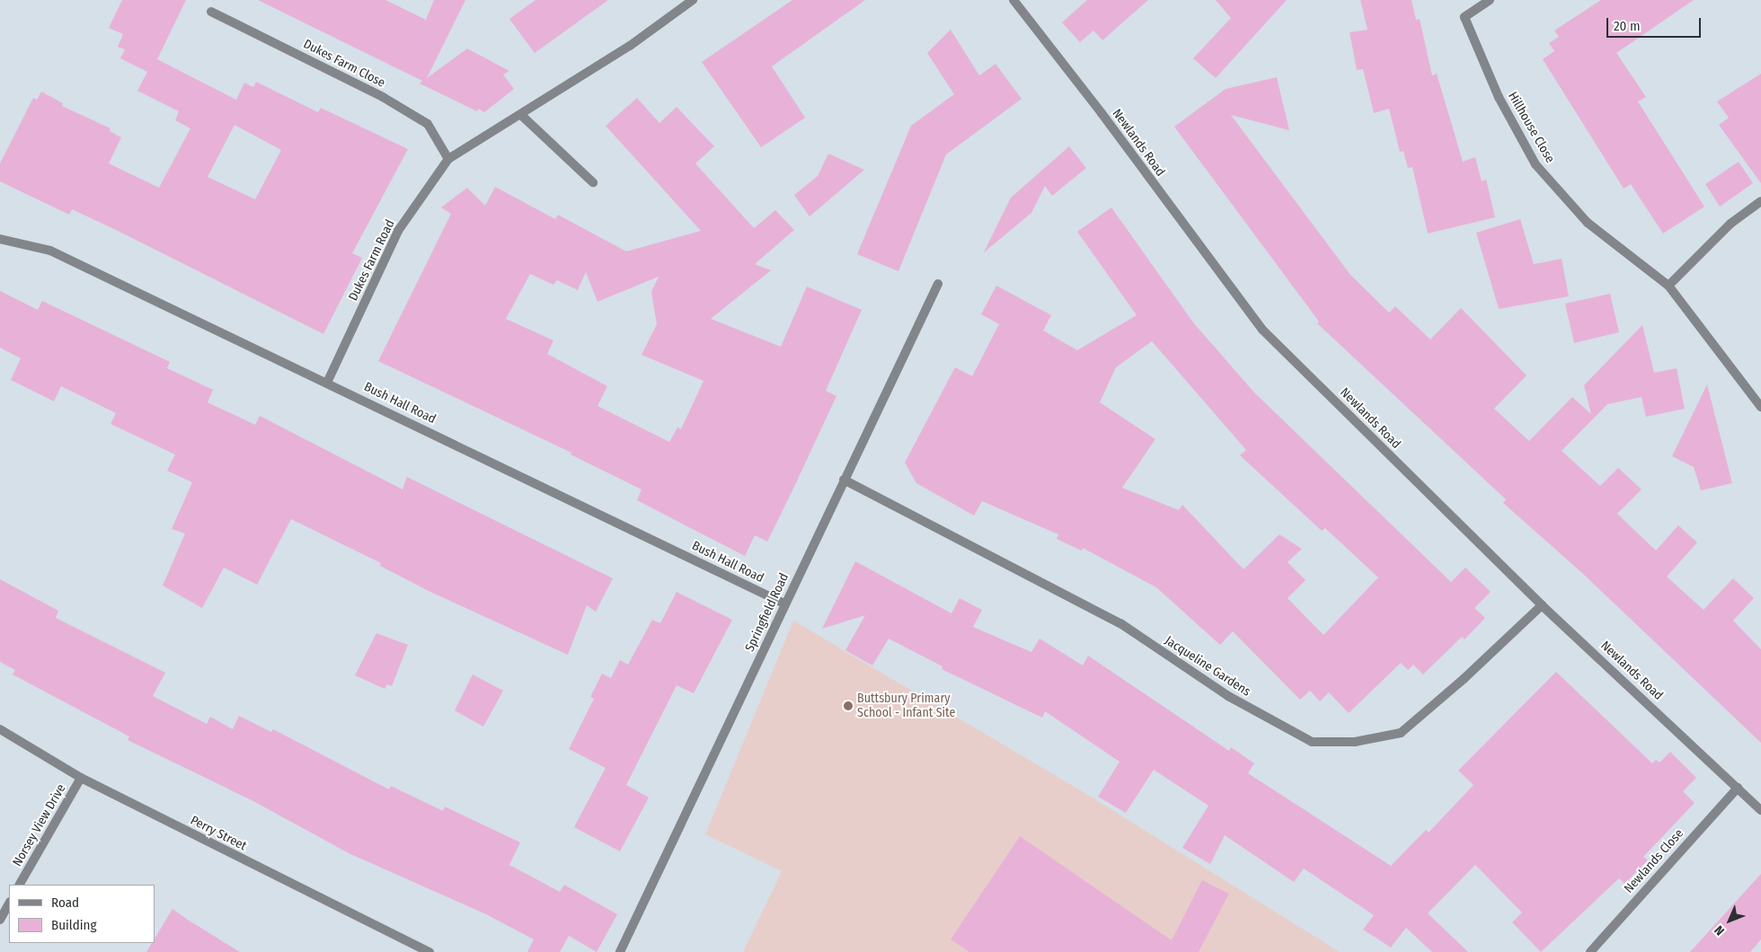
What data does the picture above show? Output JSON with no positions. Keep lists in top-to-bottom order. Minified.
{"streets":{"street":["Dukes Farm Close","Hillhouse Close","Newlands Road","Dukes Farm Road","Bush Hall Road","Springfield Road","Jacqueline Gardens","Norsey View Drive","Perry Street","Newlands Close"]},"crossings":[["Dukes Farm Close","Dukes Farm Road"],["Newlands Road","Jacqueline Gardens"],["Newlands Road","Newlands Close"],["Dukes Farm Road","Bush Hall Road"],["Bush Hall Road","Springfield Road"],["Springfield Road","Jacqueline Gardens"],["Norsey View Drive","Perry Street"]],"places":["Buttsbury Primary School - Infant Site"],"legend":["Road","Building"],"scale_bar":"20 m","north":"bottom left"}
